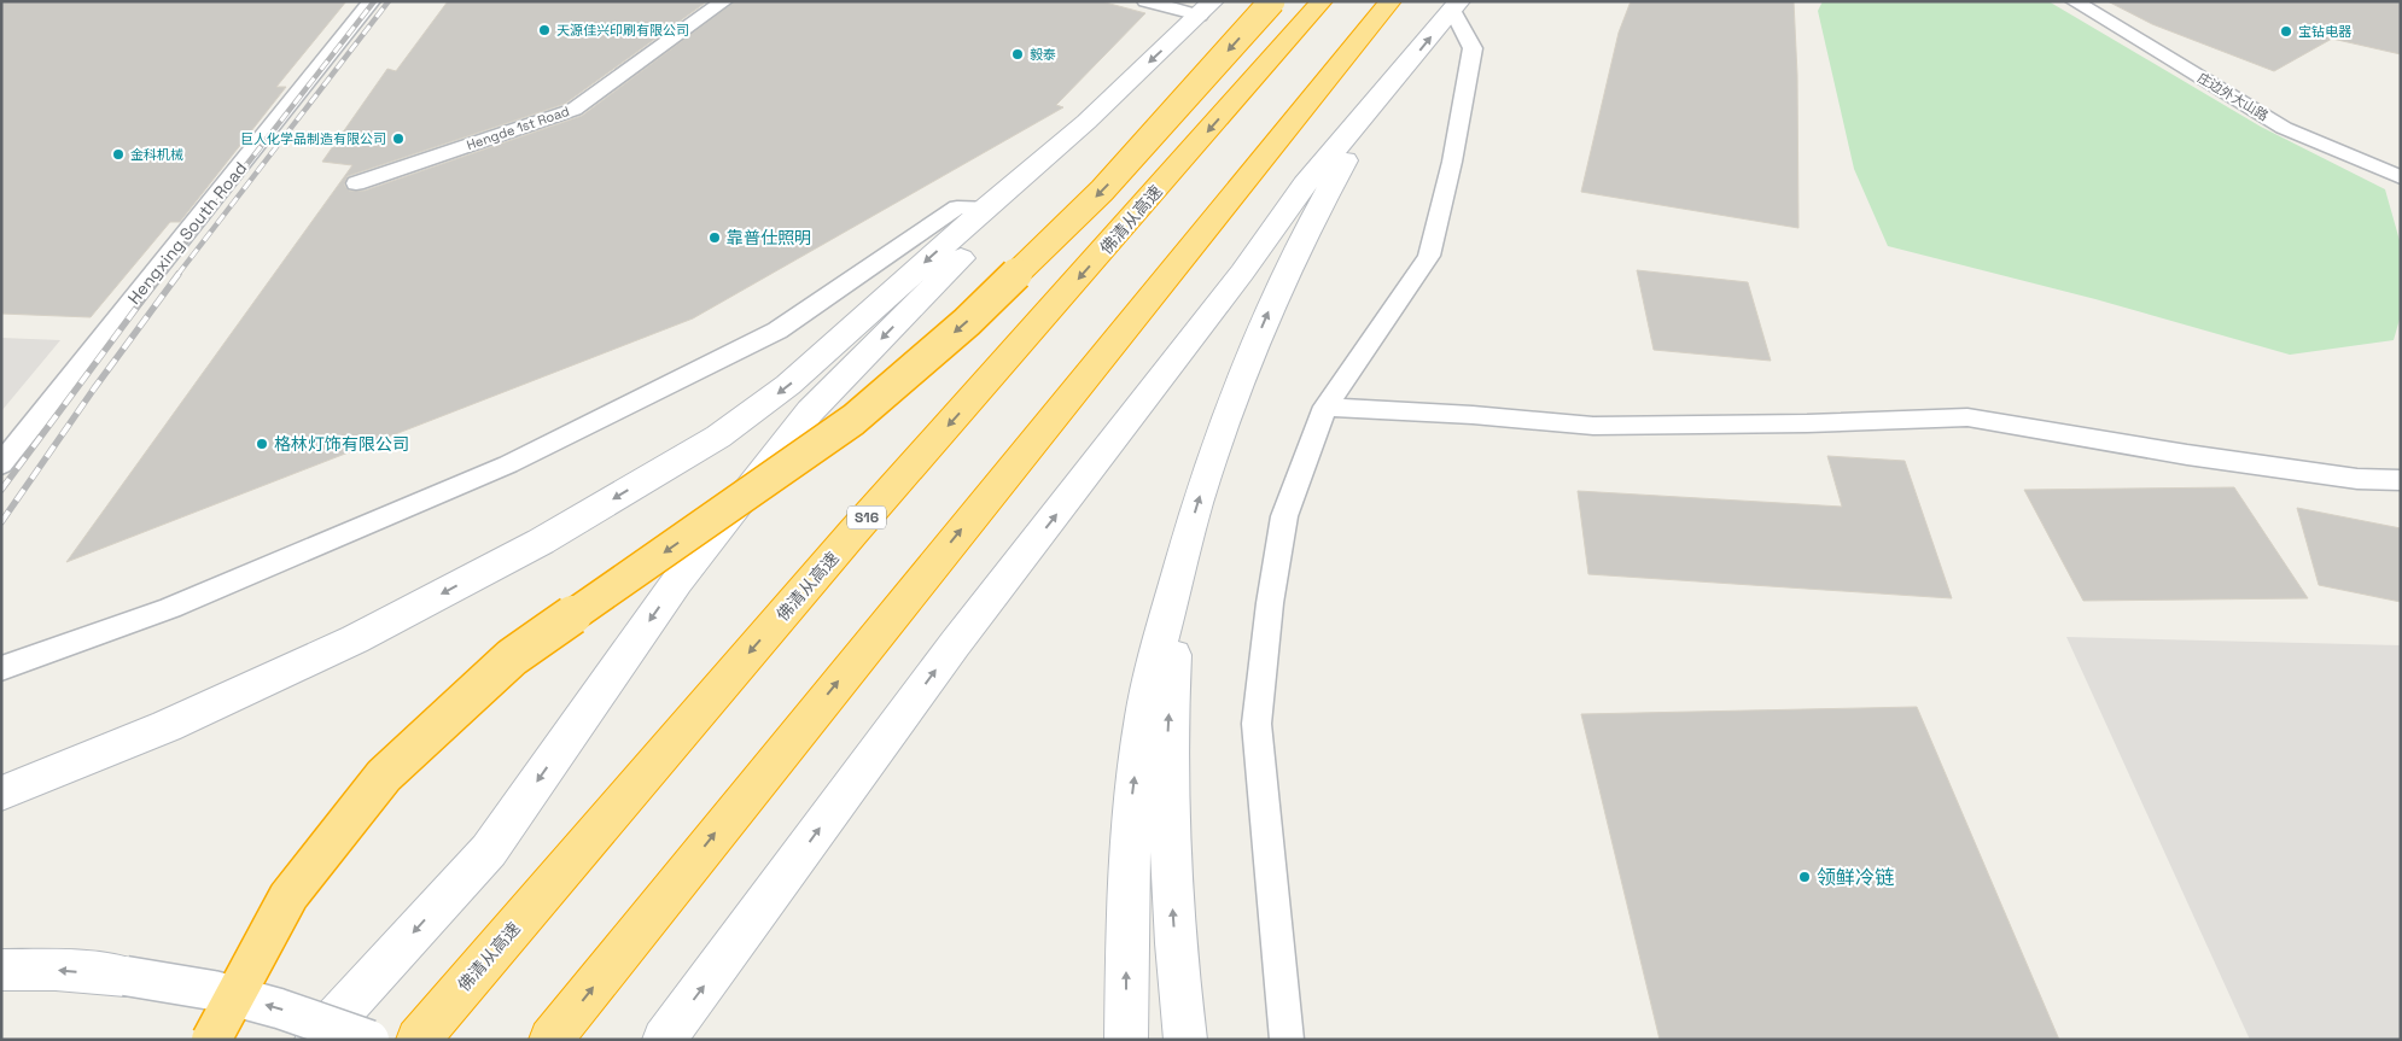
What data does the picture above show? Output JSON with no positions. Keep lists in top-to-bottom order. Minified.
{"streets":{"highway":["佛清从高速","S16"],"street":["庄边外大山路","Hengde 1st Road","Hengxing South Road"]},"places":["天源佳兴印刷有限公司","宝钻电器","毅泰","巨人化学品制造有限公司","金科机械","靠普仕照明","格林灯饰有限公司","领鲜冷链"]}
